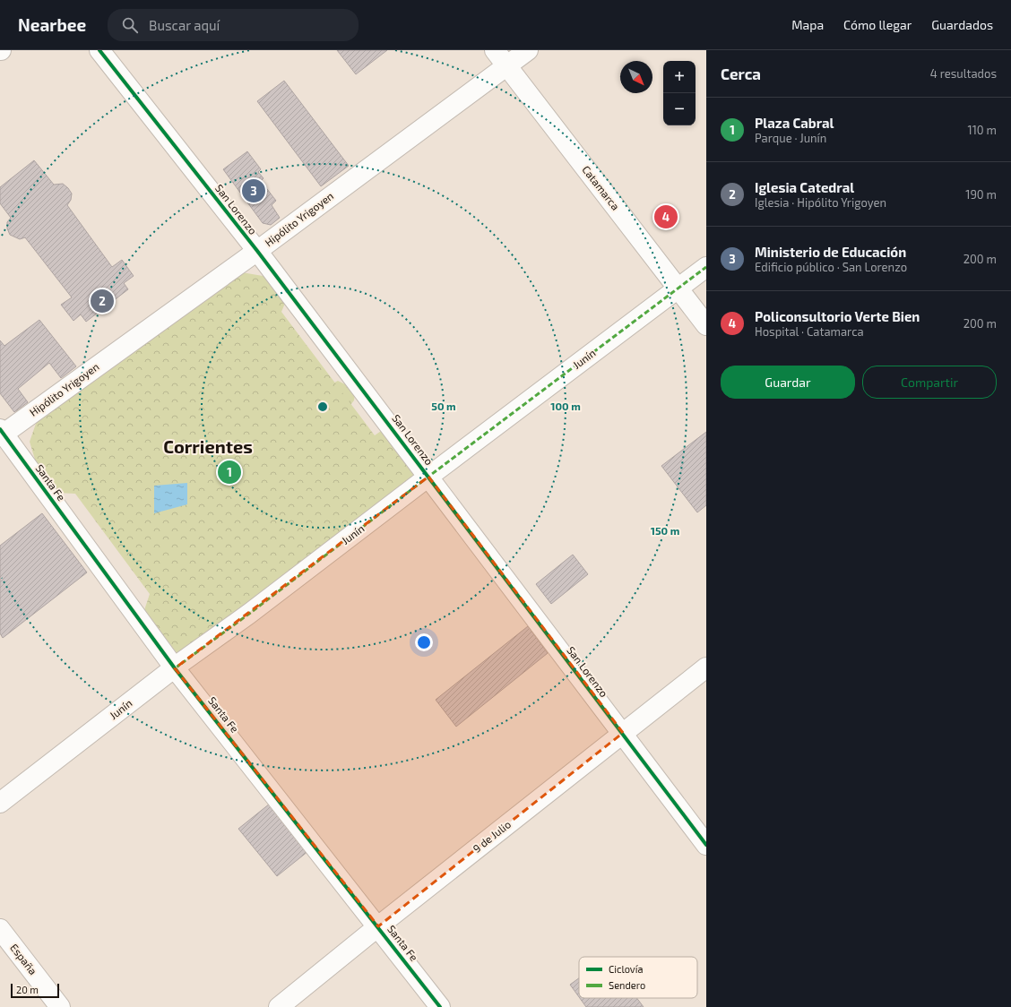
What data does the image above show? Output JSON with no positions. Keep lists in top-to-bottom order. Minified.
{"streets":{"street":["Catamarca","San Lorenzo","Hipólito Yrigoyen","Junín","Santa Fe","9 de Julio","España"]},"crossings":[["Catamarca","Hipólito Yrigoyen"],["Catamarca","Junín"],["San Lorenzo","Hipólito Yrigoyen"],["San Lorenzo","Junín"],["San Lorenzo","9 de Julio"],["Hipólito Yrigoyen","Santa Fe"],["Junín","Santa Fe"],["Santa Fe","9 de Julio"]],"districts":["Corrientes"],"legend":["Ciclovía","Sendero"],"scale_bar":"20 m","north":"bottom right","page":{"header":"Nearbee","search":"Buscar aquí","nav":["Mapa","Cómo llegar","Guardados"],"heading":["Cerca","4 resultados"],"map_buttons":["+","−"],"list":[{"mark":"1","name":"Plaza Cabral","note":"Parque · Junín","value":"110 m"},{"mark":"2","name":"Iglesia Catedral","note":"Iglesia · Hipólito Yrigoyen","value":"190 m"},{"mark":"3","name":"Ministerio de Educación","note":"Edificio público · San Lorenzo","value":"200 m"},{"mark":"4","name":"Policonsultorio Verte Bien","note":"Hospital · Catamarca","value":"200 m"}],"pins":["3","4","2","1"],"buttons":["Guardar","Compartir"],"scale":"20 m"},"rings":["50 m","100 m","150 m"]}
